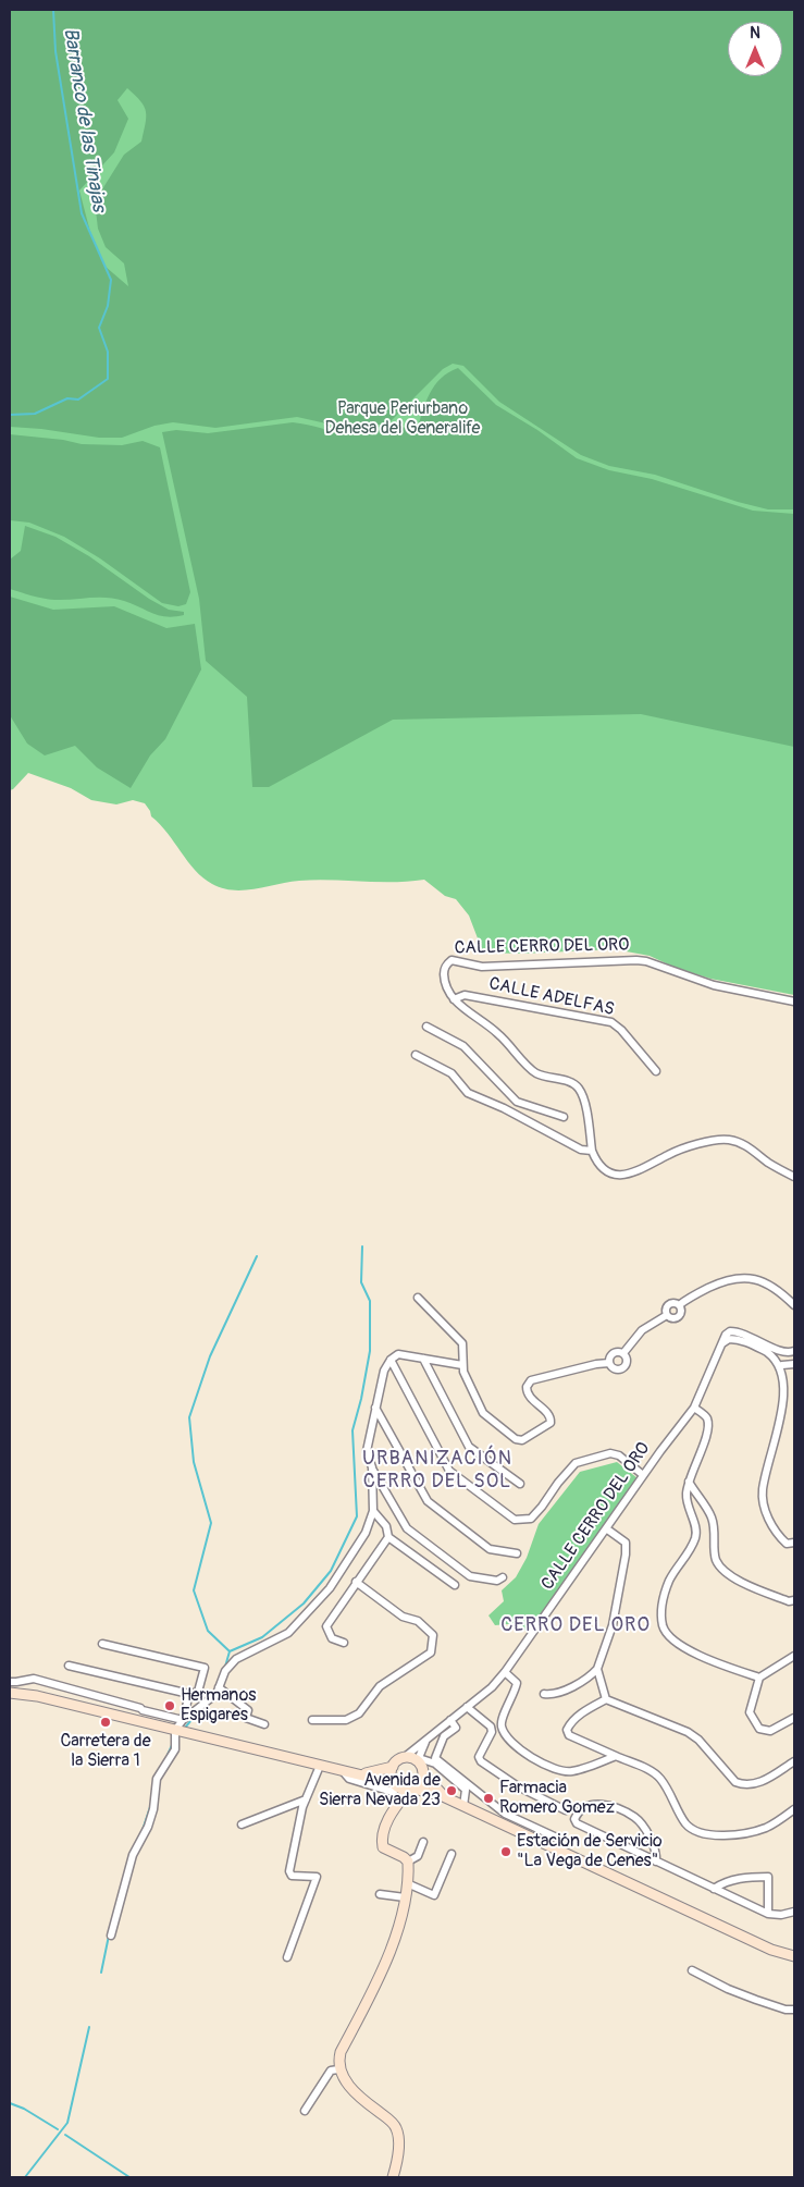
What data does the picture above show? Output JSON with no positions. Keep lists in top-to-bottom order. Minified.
{"streets":{"street":["CALLE CERRO DEL ORO","CALLE ADELFAS"]},"crossings":[["CALLE CERRO DEL ORO","CALLE ADELFAS"]],"districts":["URBANIZACIÓN CERRO DEL SOL","CERRO DEL ORO"],"water":["Barranco de las Tinajas"],"parks":["Parque Periurbano Dehesa del Generalife"],"places":["Hermanos Espigares","Carretera de la Sierra 1","Avenida de Sierra Nevada 23","Farmacia Romero Gomez","Estación de Servicio \"La Vega de Cenes\""],"north":"top"}
